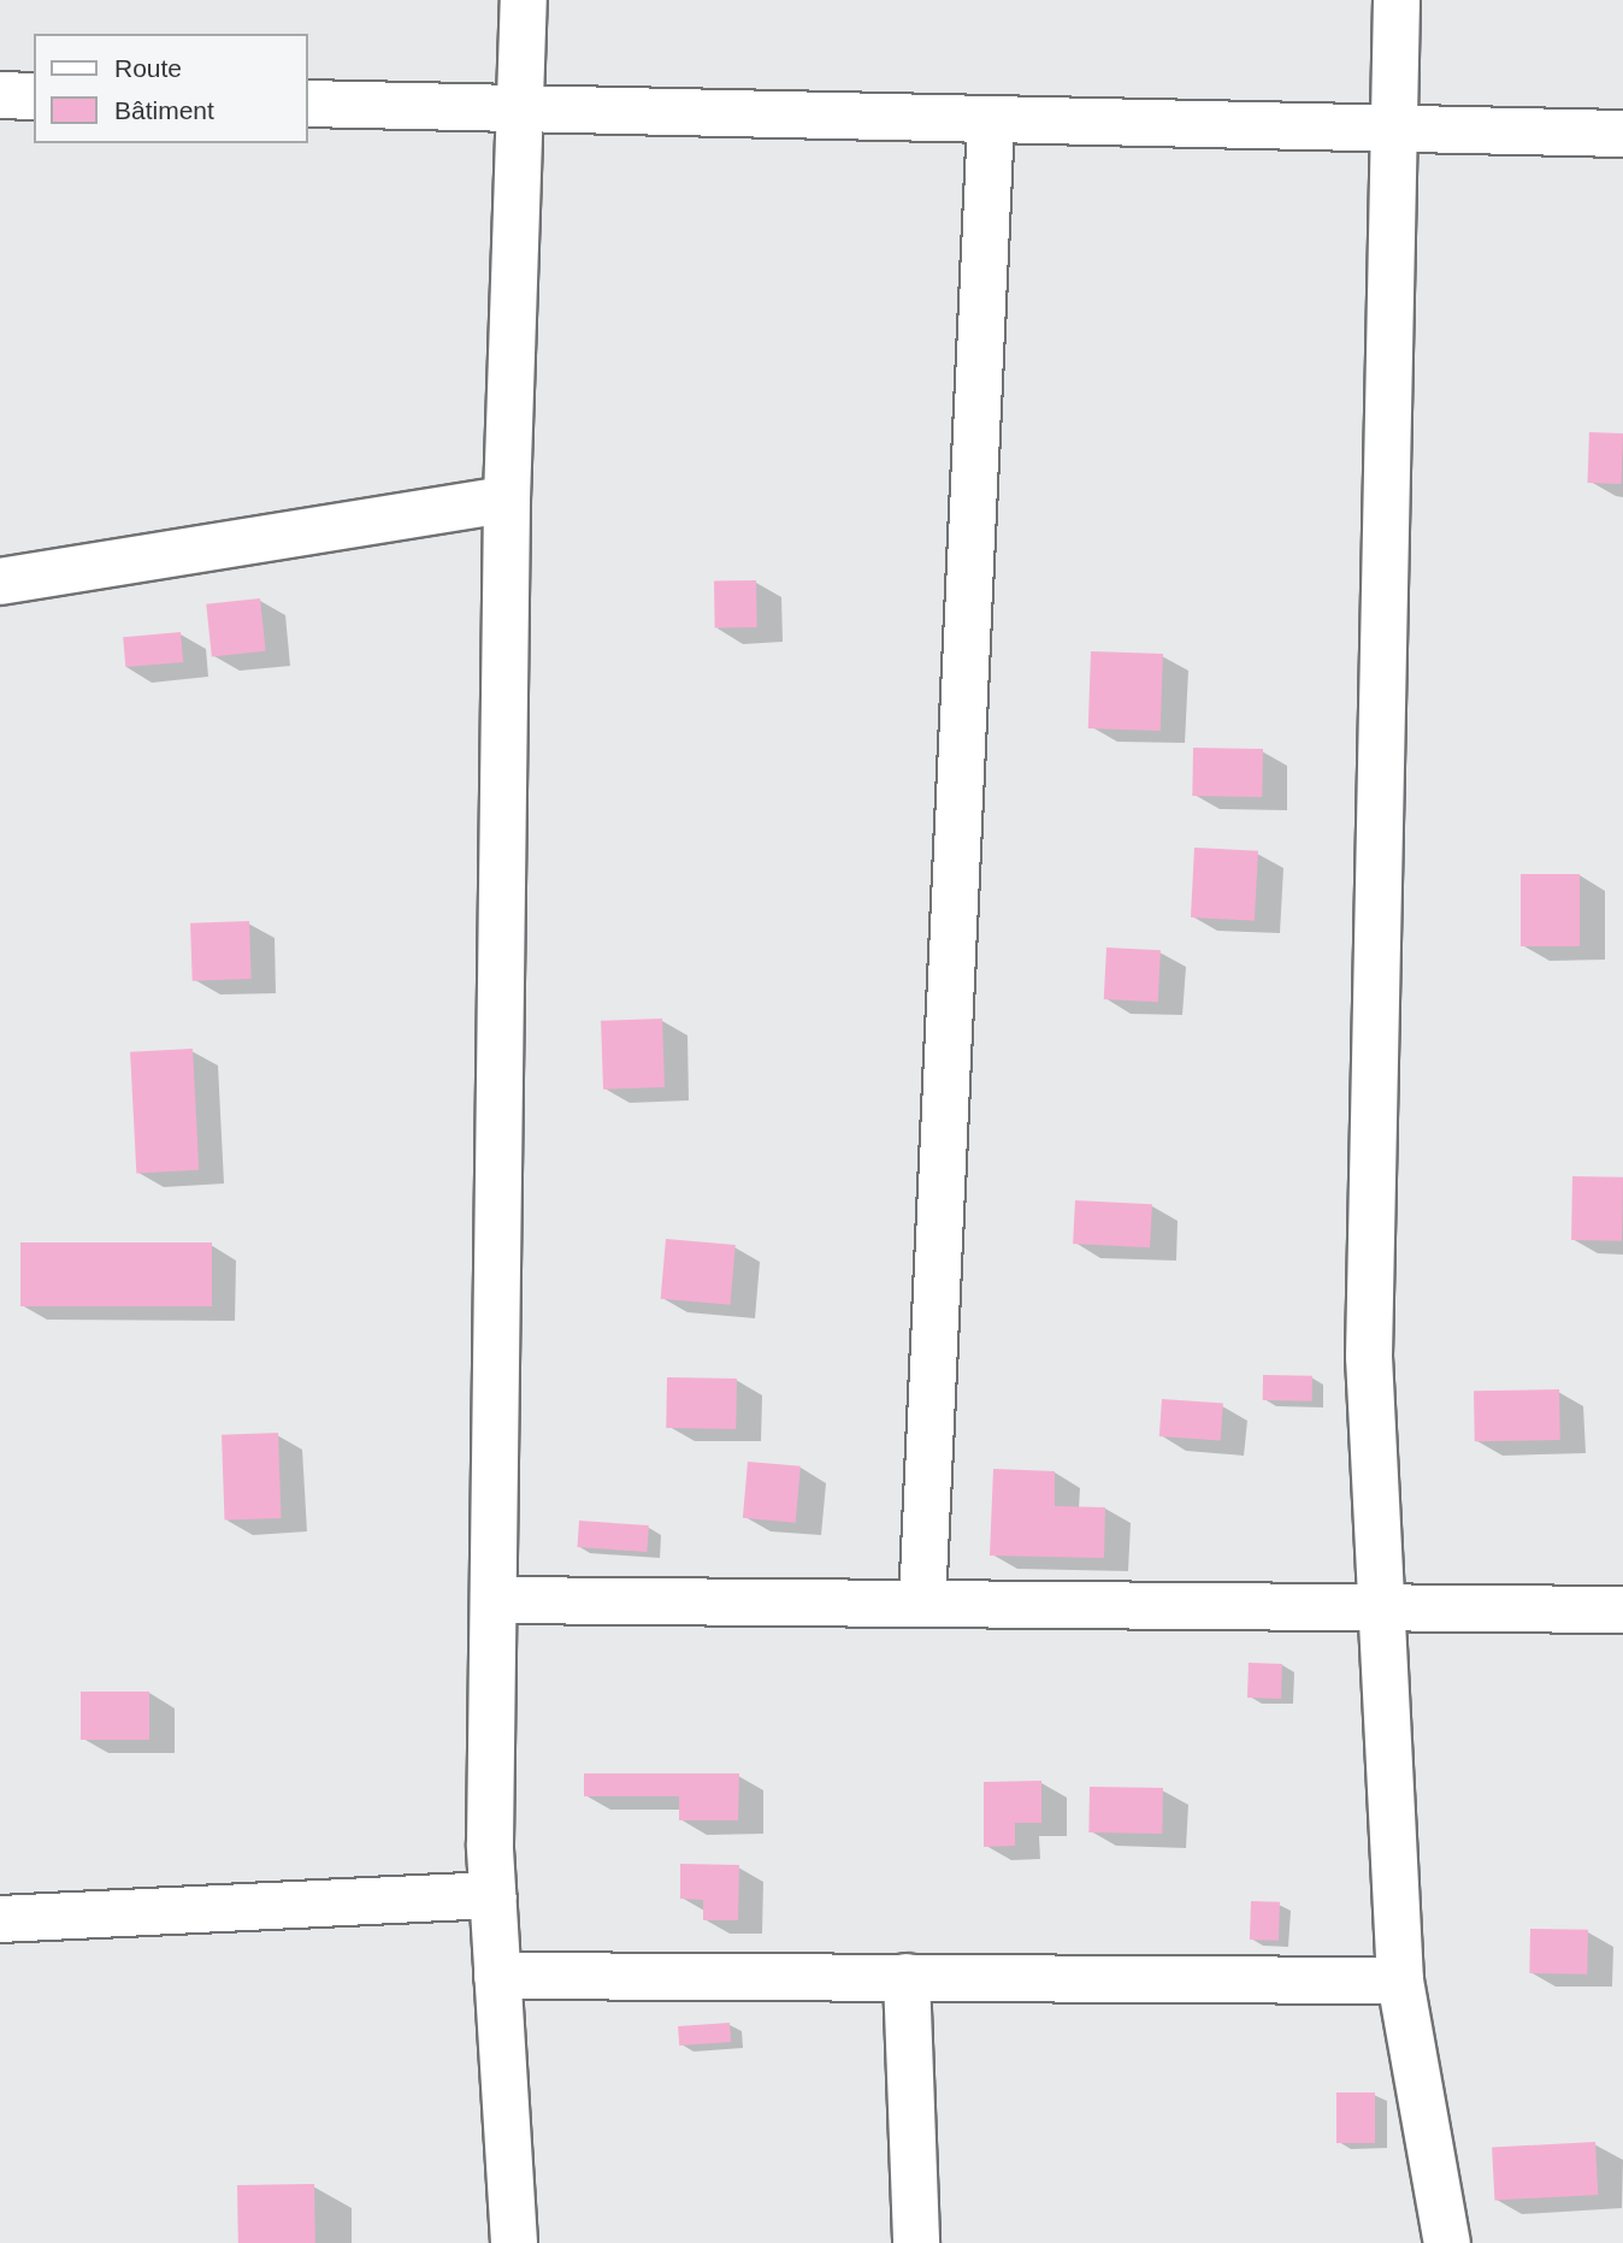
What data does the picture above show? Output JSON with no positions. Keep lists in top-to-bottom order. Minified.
{"legend":["Route","Bâtiment"]}
